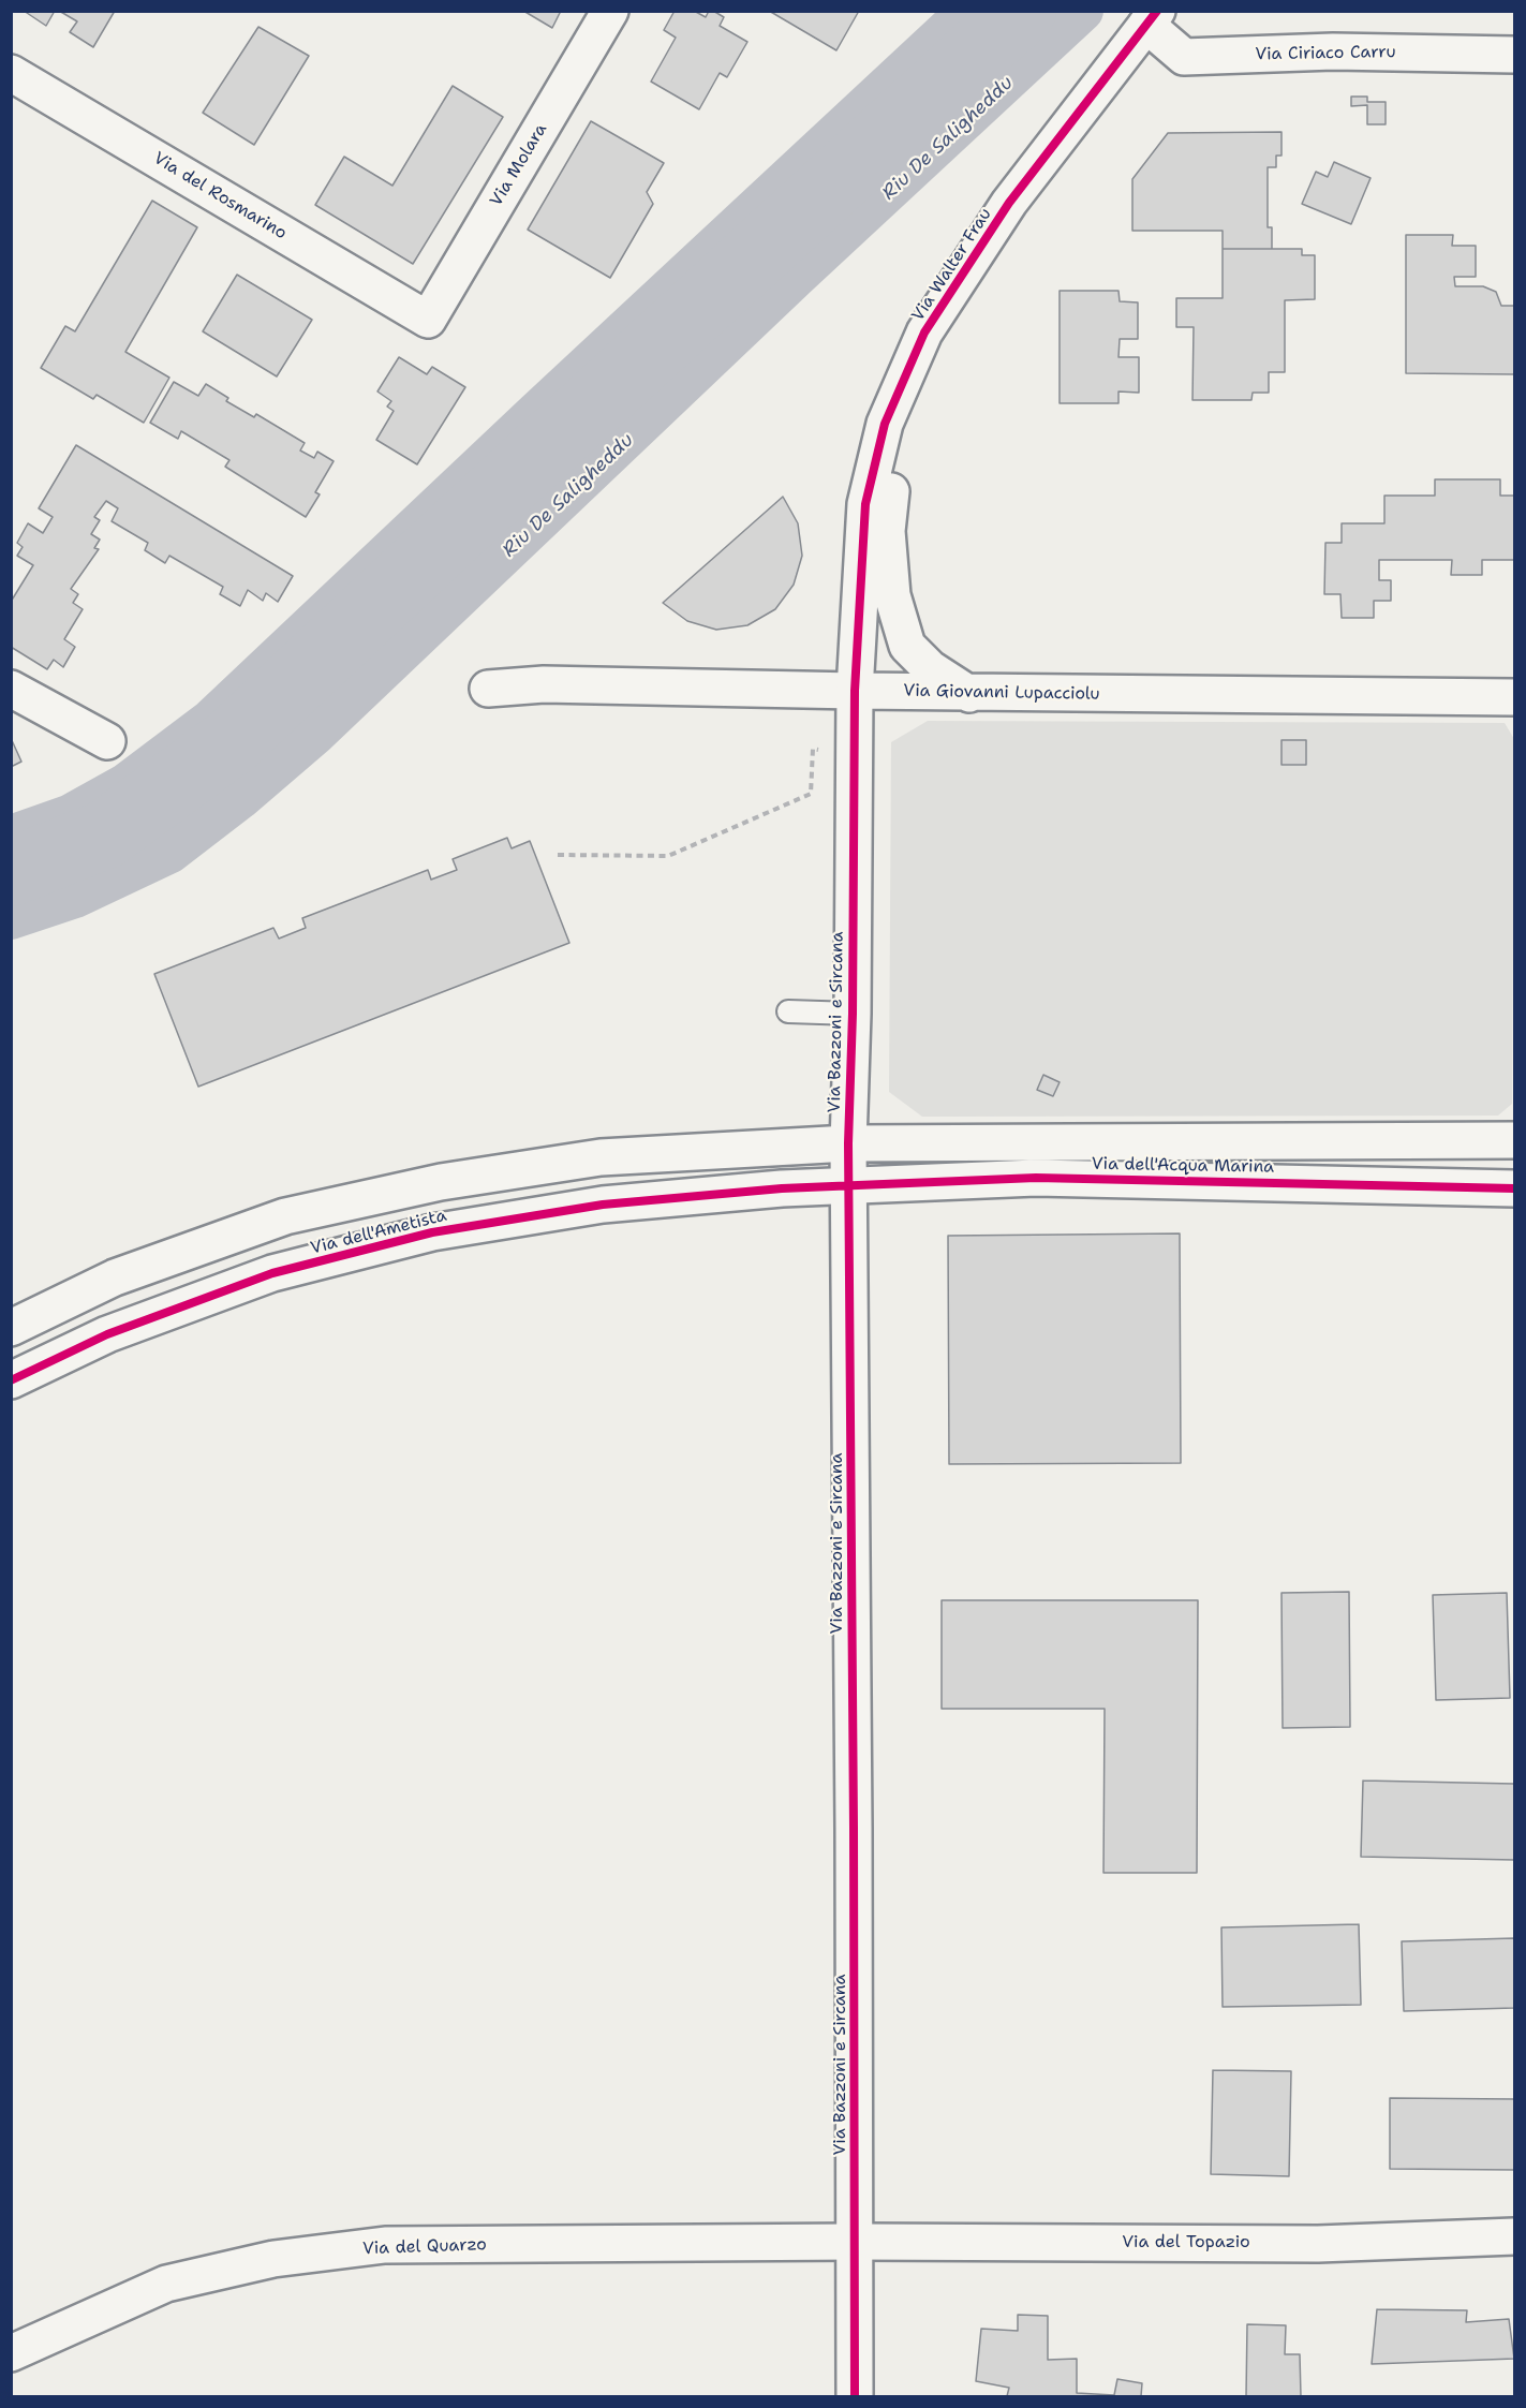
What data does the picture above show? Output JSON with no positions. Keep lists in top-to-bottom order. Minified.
{"streets":{"street":["Via Ciriaco Carru","Via Molara","Via del Rosmarino","Via Walter Frau","Via Giovanni Lupacciolu","Via Bazzoni e Sircana","Via dell'Acqua Marina","Via dell'Ametista","Via del Topazio","Via del Quarzo"]},"crossings":[["Via Ciriaco Carru","Via Walter Frau"],["Via Molara","Via del Rosmarino"],["Via Walter Frau","Via Giovanni Lupacciolu"],["Via Walter Frau","Via Bazzoni e Sircana"],["Via Giovanni Lupacciolu","Via Bazzoni e Sircana"],["Via Bazzoni e Sircana","Via dell'Acqua Marina"],["Via Bazzoni e Sircana","Via dell'Ametista"],["Via Bazzoni e Sircana","Via del Topazio"],["Via Bazzoni e Sircana","Via del Quarzo"],["Via dell'Acqua Marina","Via dell'Ametista"],["Via del Topazio","Via del Quarzo"]],"water":["Riu De Saligheddu"]}
